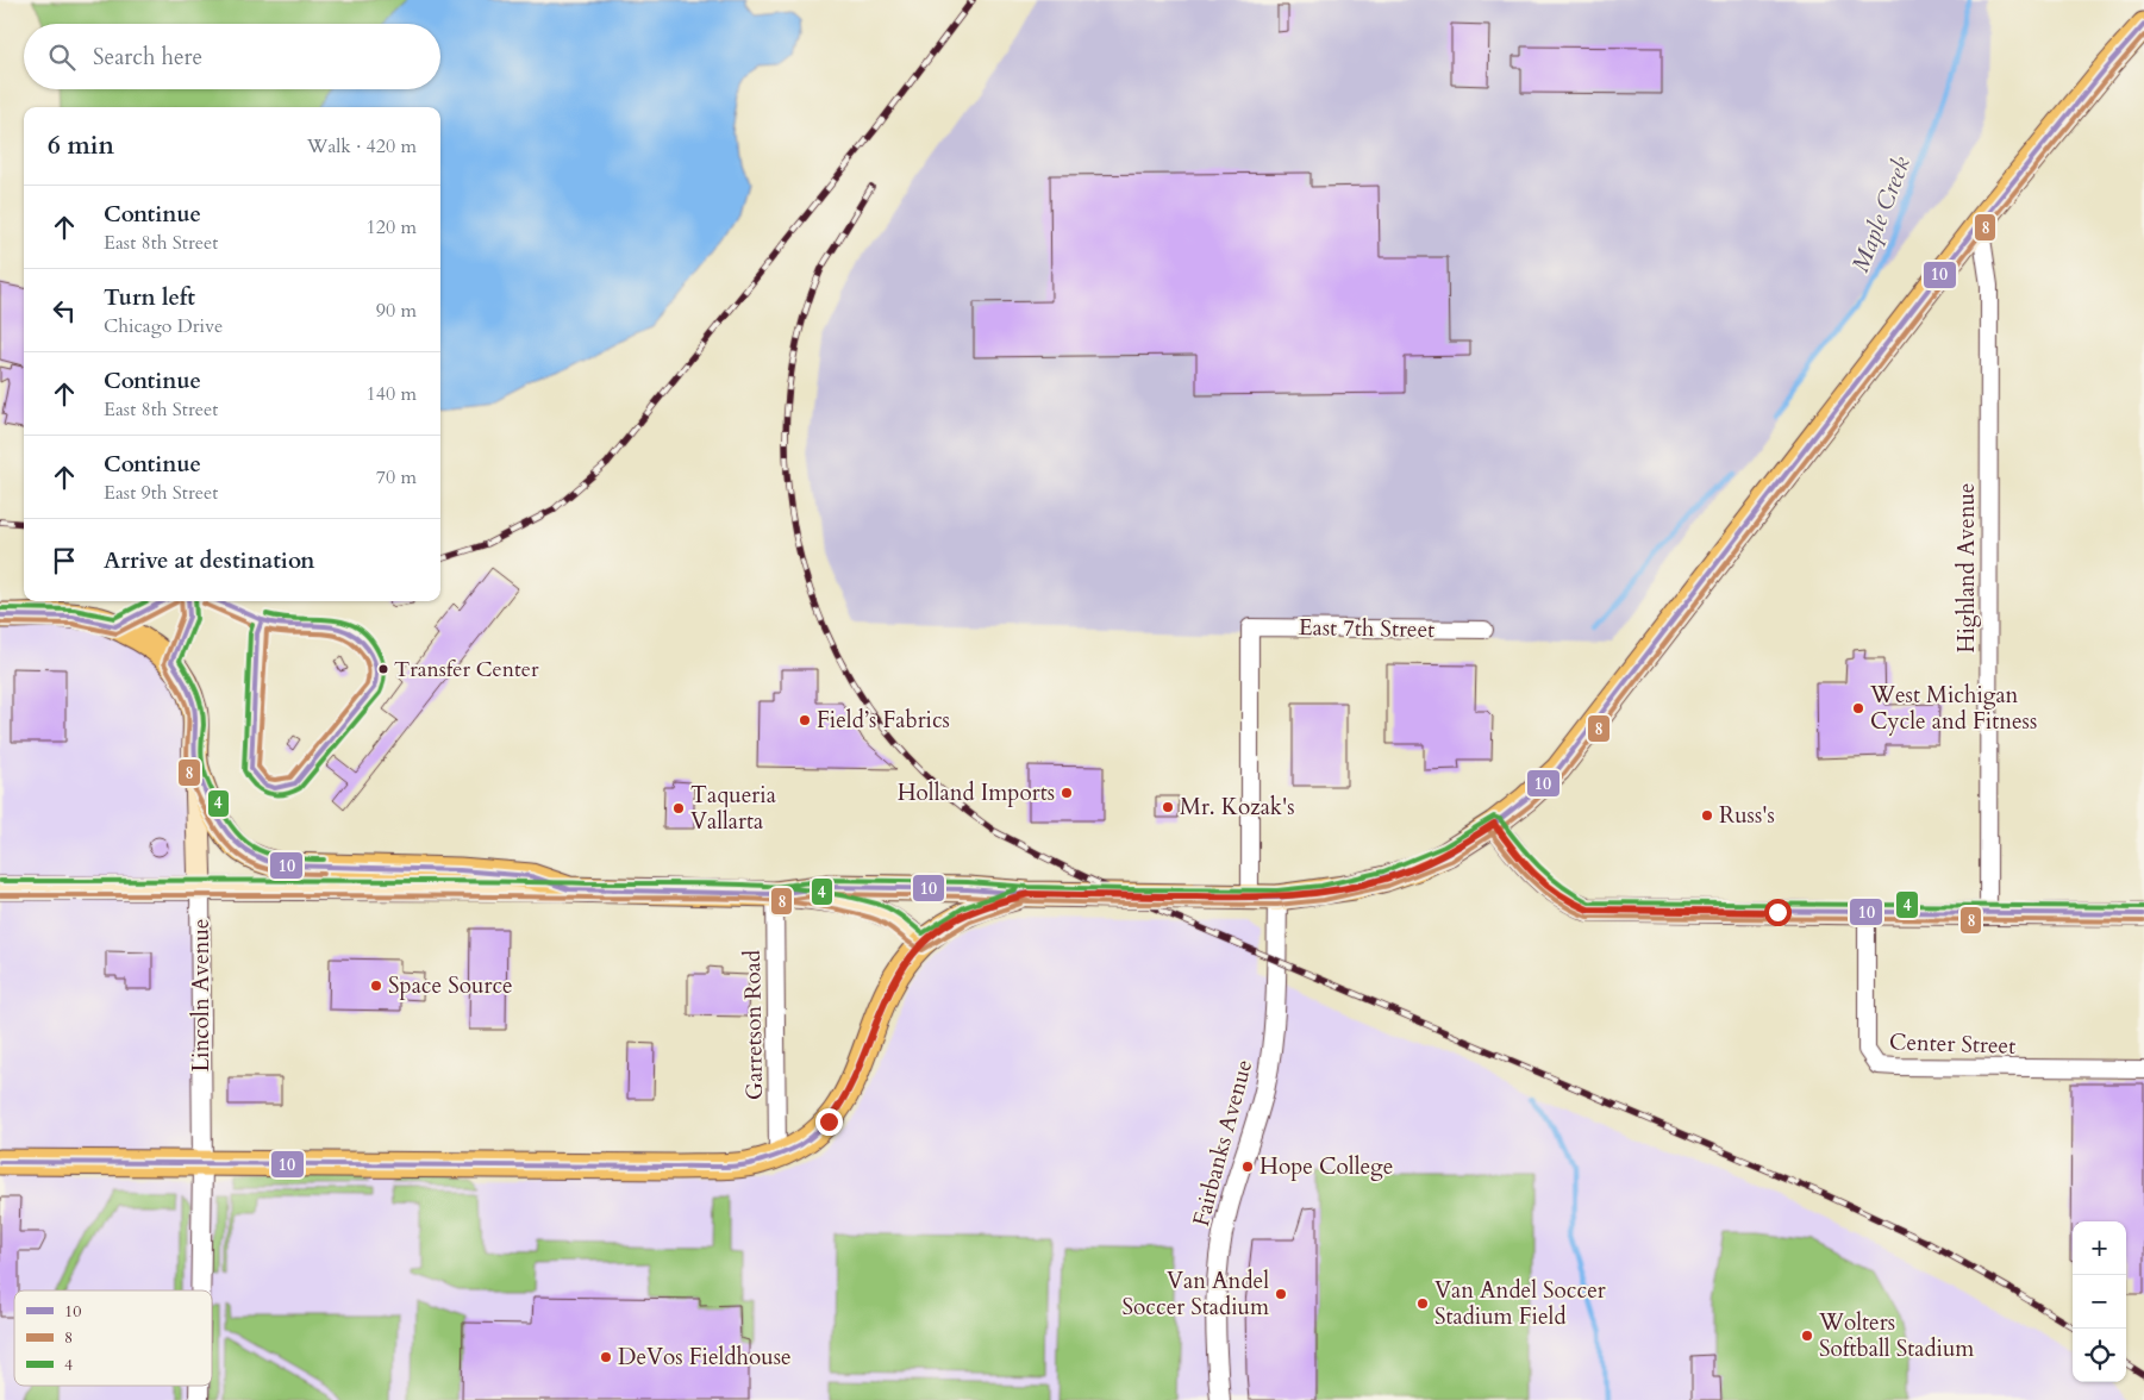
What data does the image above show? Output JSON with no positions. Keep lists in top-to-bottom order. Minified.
{"streets":{"main road":["Lincoln Avenue"],"street":["Highland Avenue","East 7th Street","Garretson Road","Center Street","Fairbanks Avenue"]},"water":["Maple Creek"],"places":["Transfer Center","West Michigan Cycle and Fitness","Field’s Fabrics","Holland Imports","Mr. Kozak's","Taqueria Vallarta","Russ's","Space Source","Hope College","Van Andel Soccer Stadium","Van Andel Soccer Stadium Field","Wolters Softball Stadium","DeVos Fieldhouse"],"lines":["transit line 10","transit line 8","transit line 4"],"legend":["10","8","4"],"page":{"search":"Search here","heading":["6 min","Walk · 420 m"],"list":[["Continue","East 8th Street","120 m"],["Turn left","Chicago Drive","90 m"],["Continue","East 8th Street","140 m"],["Continue","East 9th Street","70 m"],"Arrive at destination"],"map_buttons":["+","−"]}}
